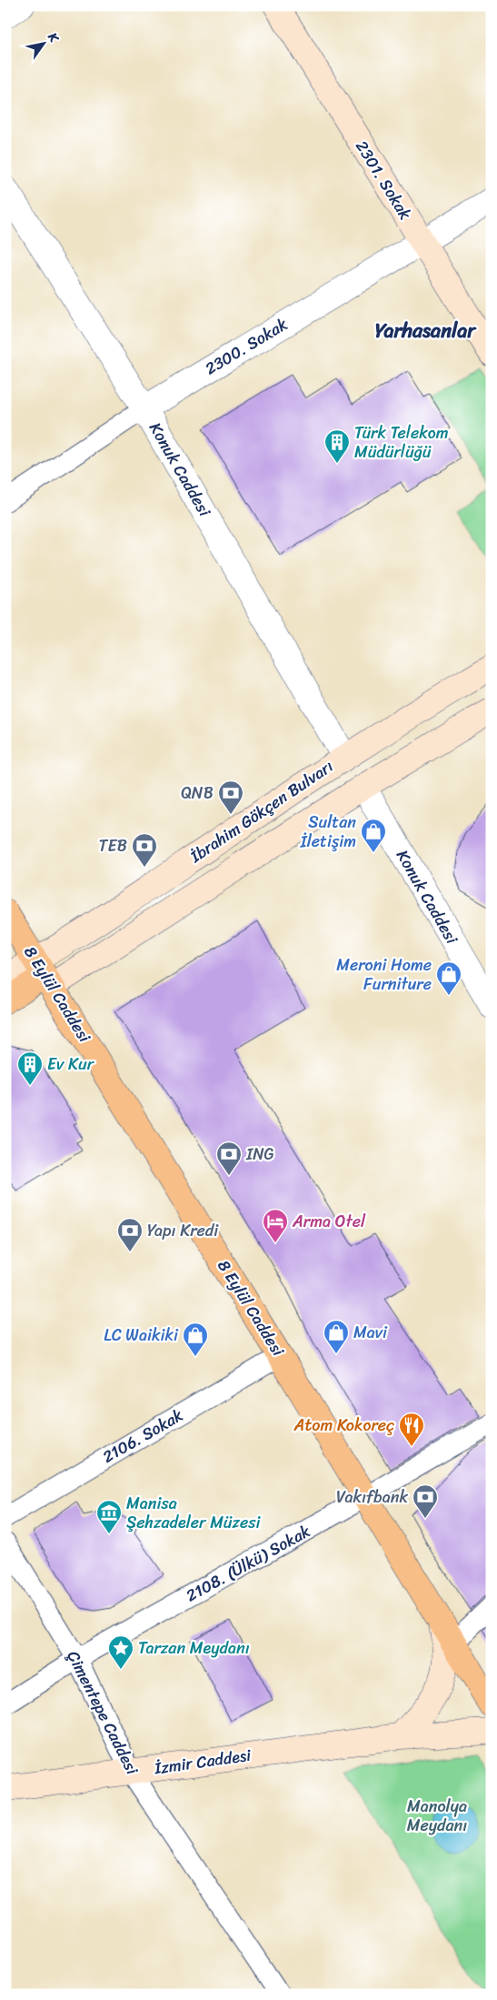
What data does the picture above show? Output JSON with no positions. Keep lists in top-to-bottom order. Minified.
{"streets":{"main road":["2301. Sokak","İbrahim Gökçen Bulvarı","8 Eylül Caddesi","İzmir Caddesi"],"street":["2300. Sokak","Konuk Caddesi","2106. Sokak","2108. (Ülkü) Sokak","Çimentepe Caddesi"]},"crossings":[["2301. Sokak","2300. Sokak"],["2300. Sokak","Konuk Caddesi"],["Konuk Caddesi","İbrahim Gökçen Bulvarı"],["İbrahim Gökçen Bulvarı","8 Eylül Caddesi"],["8 Eylül Caddesi","2106. Sokak"],["8 Eylül Caddesi","2108. (Ülkü) Sokak"],["2108. (Ülkü) Sokak","Çimentepe Caddesi"],["Çimentepe Caddesi","İzmir Caddesi"]],"districts":["Yarhasanlar"],"parks":["Manolya Meydanı"],"places":{"building":["Türk Telekom Müdürlüğü","Ev Kur"],"bank":["QNB","TEB","ING","Yapı Kredi","Vakıfbank"],"shop":["Sultan İletişim","Meroni Home Furniture","Mavi","LC Waikiki"],"hotel":["Arma Otel"],"restaurant":["Atom Kokoreç"],"museum":["Manisa Şehzadeler Müzesi"],"place":["Tarzan Meydanı"]},"north":"top right"}
